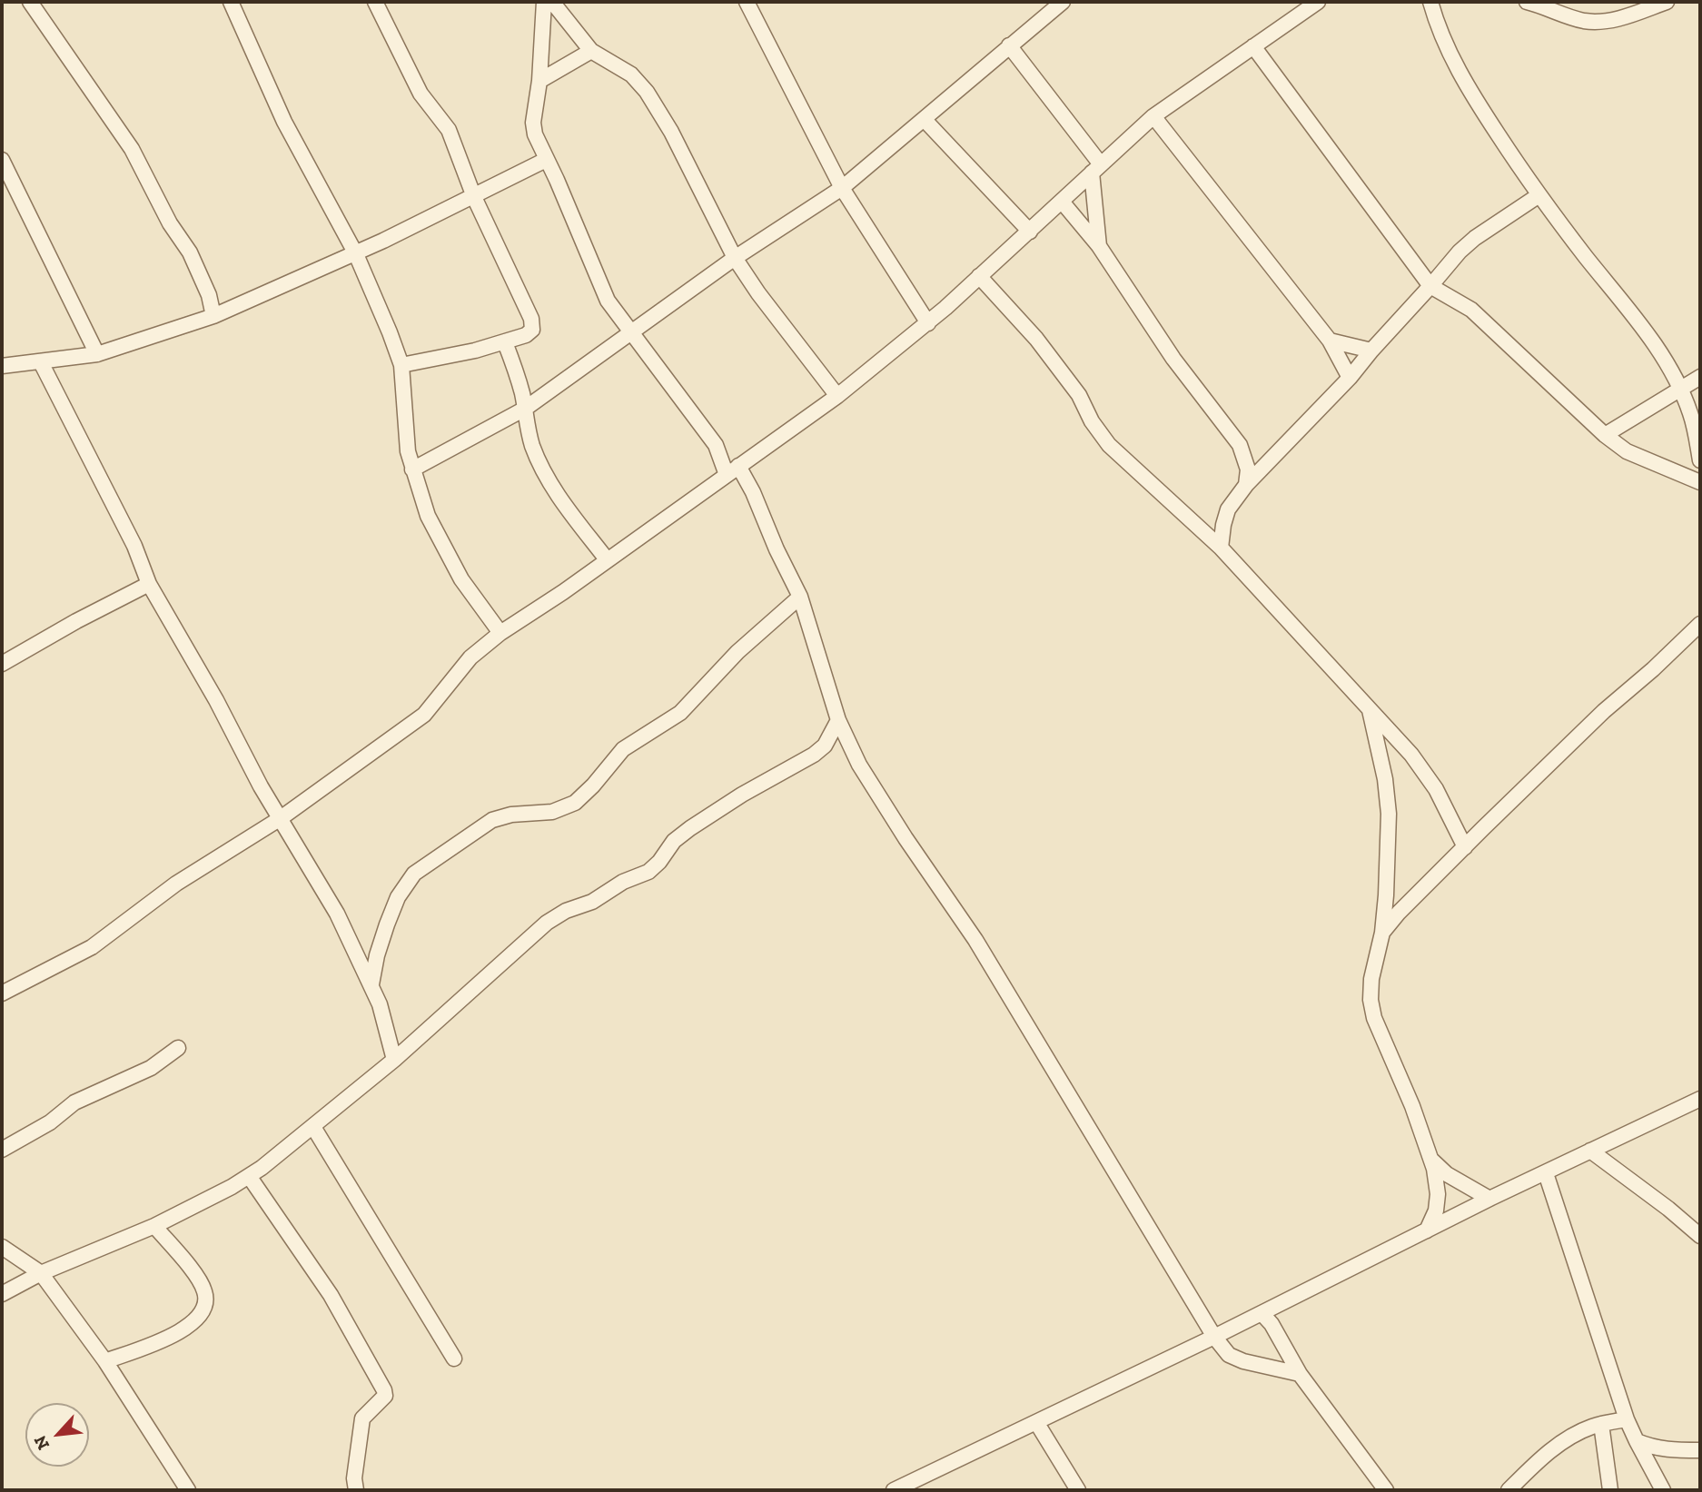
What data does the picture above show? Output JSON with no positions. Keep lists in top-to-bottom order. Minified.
{"north":"bottom left"}
